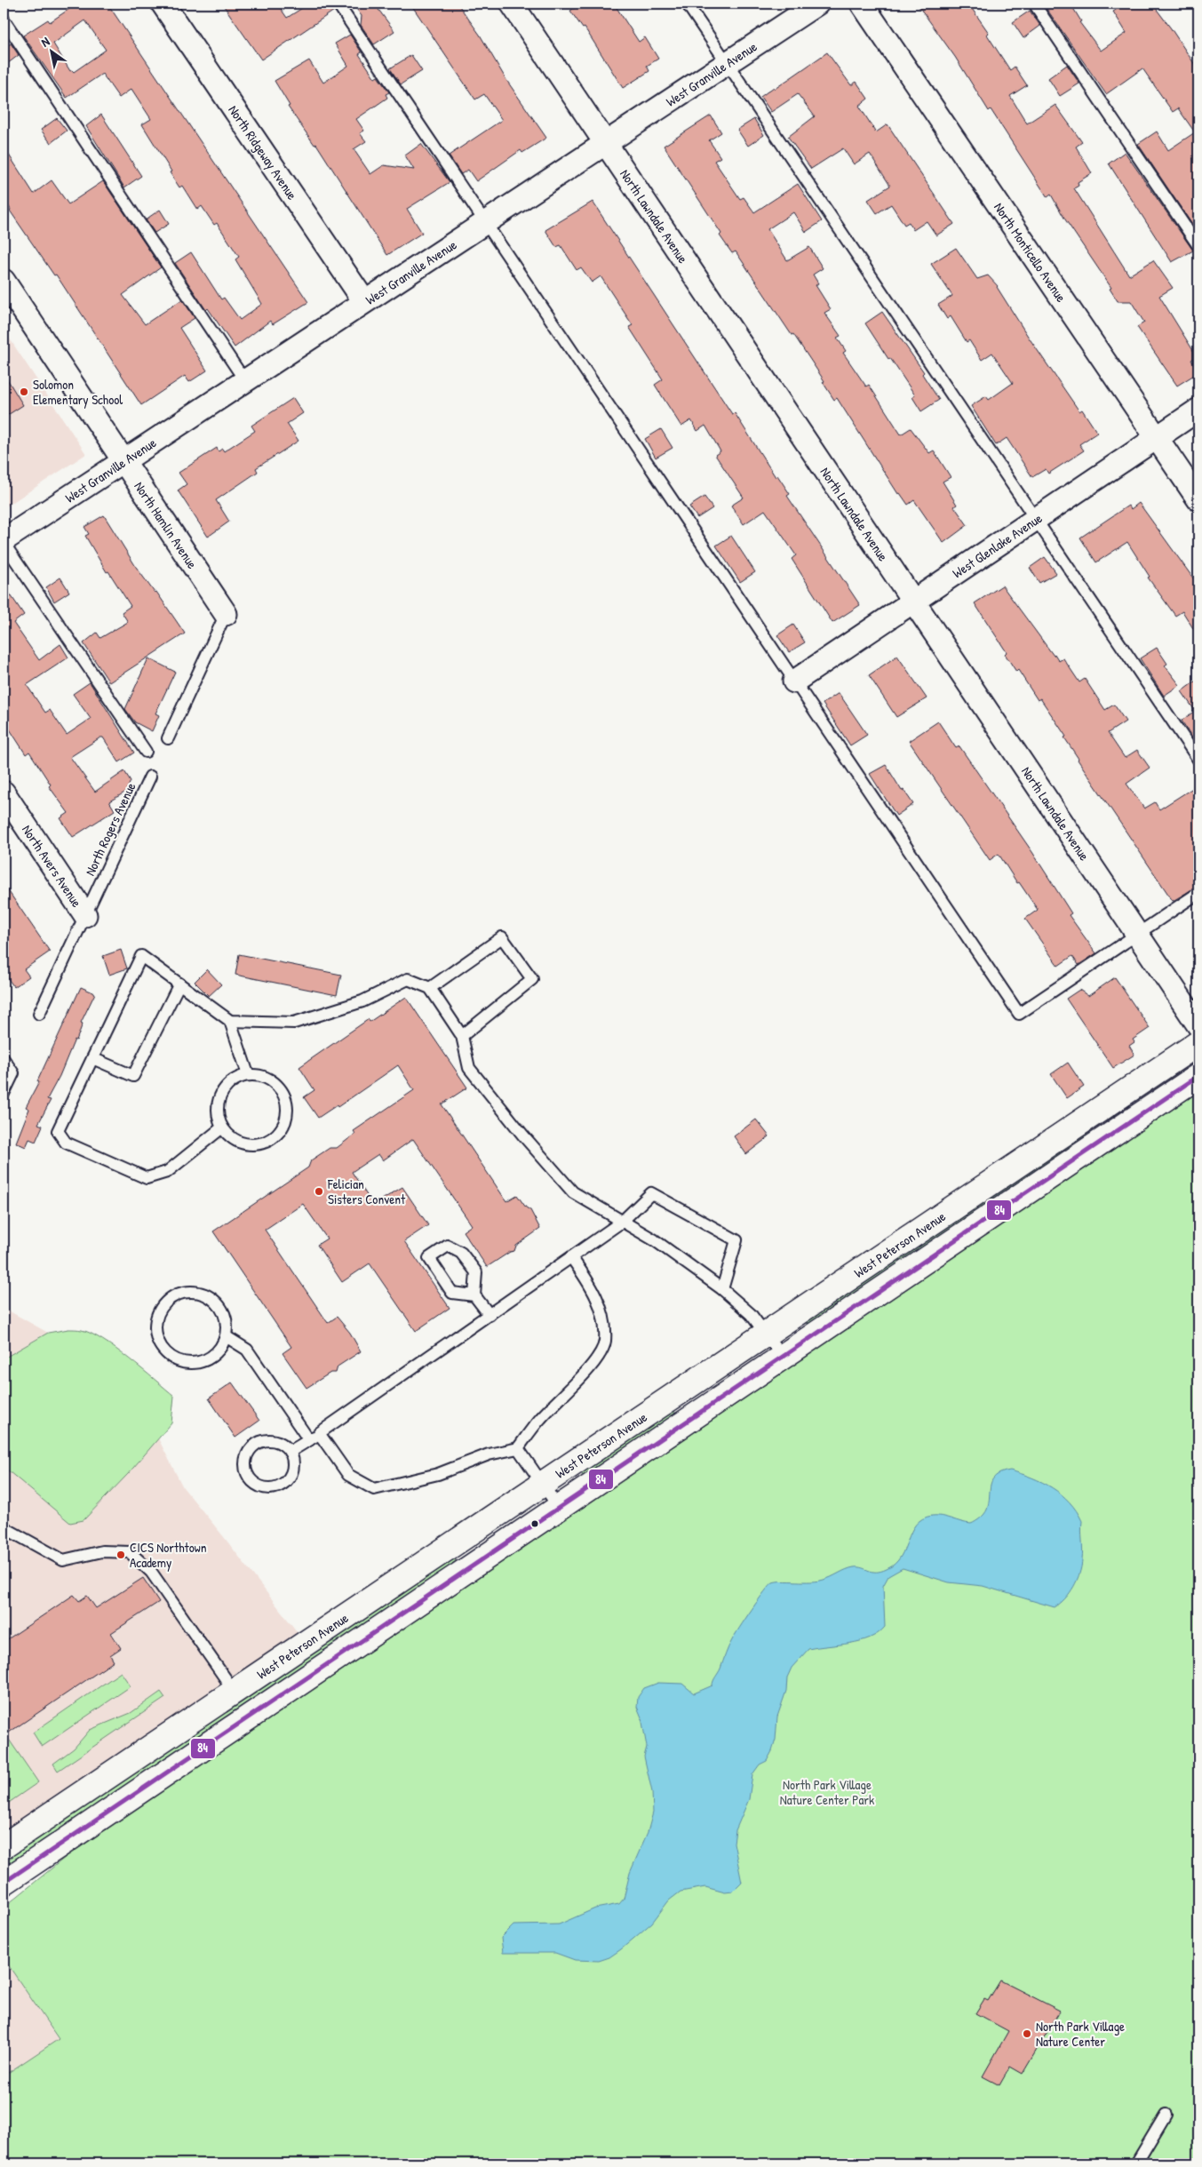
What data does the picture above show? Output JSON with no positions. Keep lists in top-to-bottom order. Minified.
{"streets":{"main road":["West Peterson Avenue"],"street":["West Granville Avenue","North Ridgeway Avenue","North Lawndale Avenue","North Monticello Avenue","North Hamlin Avenue","West Glenlake Avenue","North Avers Avenue"],"lane":["North Rogers Avenue"]},"crossings":[["West Granville Avenue","North Ridgeway Avenue"],["West Granville Avenue","North Lawndale Avenue"],["West Granville Avenue","North Hamlin Avenue"],["North Lawndale Avenue","West Glenlake Avenue"],["North Monticello Avenue","West Glenlake Avenue"],["North Rogers Avenue","North Avers Avenue"]],"parks":["North Park Village Nature Center Park"],"places":["Solomon Elementary School","Felician Sisters Convent","CICS Northtown Academy","North Park Village Nature Center"],"lines":["transit line 84"],"north":"top left"}
